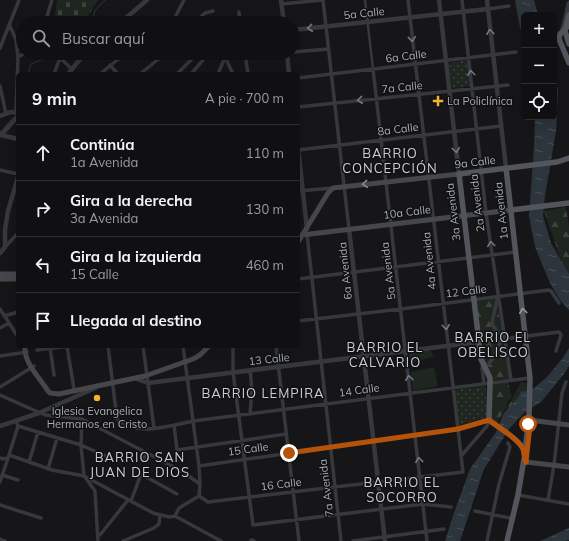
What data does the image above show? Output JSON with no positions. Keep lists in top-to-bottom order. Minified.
{"streets":{"main road":["9a Calle","1a Avenida","10a Calle","3a Avenida"],"street":["5a Calle","6a Calle","7a Calle","8a Calle","2a Avenida","4a Avenida","6a Avenida","5a Avenida","12 Calle","13 Calle","14 Calle","15 Calle","16 Calle","7a Avenida"]},"crossings":[["5a Calle","2a Avenida"],["5a Calle","1a Avenida"],["5a Calle","3a Avenida"],["5a Calle","4a Avenida"],["5a Calle","6a Avenida"],["5a Calle","5a Avenida"],["6a Calle","2a Avenida"],["6a Calle","1a Avenida"],["6a Calle","3a Avenida"],["6a Calle","4a Avenida"],["6a Calle","6a Avenida"],["6a Calle","5a Avenida"],["7a Calle","2a Avenida"],["7a Calle","1a Avenida"],["7a Calle","3a Avenida"],["7a Calle","4a Avenida"],["7a Calle","6a Avenida"],["7a Calle","5a Avenida"],["8a Calle","2a Avenida"],["8a Calle","1a Avenida"],["8a Calle","3a Avenida"],["8a Calle","4a Avenida"],["8a Calle","6a Avenida"],["8a Calle","5a Avenida"],["9a Calle","2a Avenida"],["9a Calle","1a Avenida"],["9a Calle","3a Avenida"],["9a Calle","4a Avenida"],["9a Calle","6a Avenida"],["9a Calle","5a Avenida"],["2a Avenida","10a Calle"],["2a Avenida","12 Calle"],["2a Avenida","14 Calle"],["1a Avenida","10a Calle"],["1a Avenida","12 Calle"],["1a Avenida","14 Calle"],["10a Calle","3a Avenida"],["10a Calle","4a Avenida"],["10a Calle","6a Avenida"],["10a Calle","5a Avenida"],["10a Calle","7a Avenida"],["3a Avenida","12 Calle"],["3a Avenida","13 Calle"],["3a Avenida","14 Calle"],["3a Avenida","15 Calle"],["4a Avenida","12 Calle"],["4a Avenida","13 Calle"],["4a Avenida","14 Calle"],["4a Avenida","15 Calle"],["4a Avenida","16 Calle"],["6a Avenida","12 Calle"],["6a Avenida","13 Calle"],["6a Avenida","14 Calle"],["6a Avenida","15 Calle"],["6a Avenida","16 Calle"],["5a Avenida","12 Calle"],["5a Avenida","13 Calle"],["5a Avenida","14 Calle"],["5a Avenida","15 Calle"],["5a Avenida","16 Calle"],["12 Calle","7a Avenida"],["13 Calle","7a Avenida"],["14 Calle","7a Avenida"],["15 Calle","7a Avenida"],["16 Calle","7a Avenida"]],"districts":["BARRIO CONCEPCIÓN","BARRIO EL OBELISCO","BARRIO EL CALVARIO","BARRIO LEMPIRA","BARRIO SAN JUAN DE DIOS","BARRIO EL SOCORRO"],"places":{"health":["La Policlínica"],"other":["Iglesia Evangelica Hermanos en Cristo"]},"page":{"map_buttons":["+","−"],"search":"Buscar aquí","heading":["9 min","A pie · 700 m"],"list":[["Continúa","1a Avenida","110 m"],["Gira a la derecha","3a Avenida","130 m"],["Gira a la izquierda","15 Calle","460 m"],"Llegada al destino"]}}
